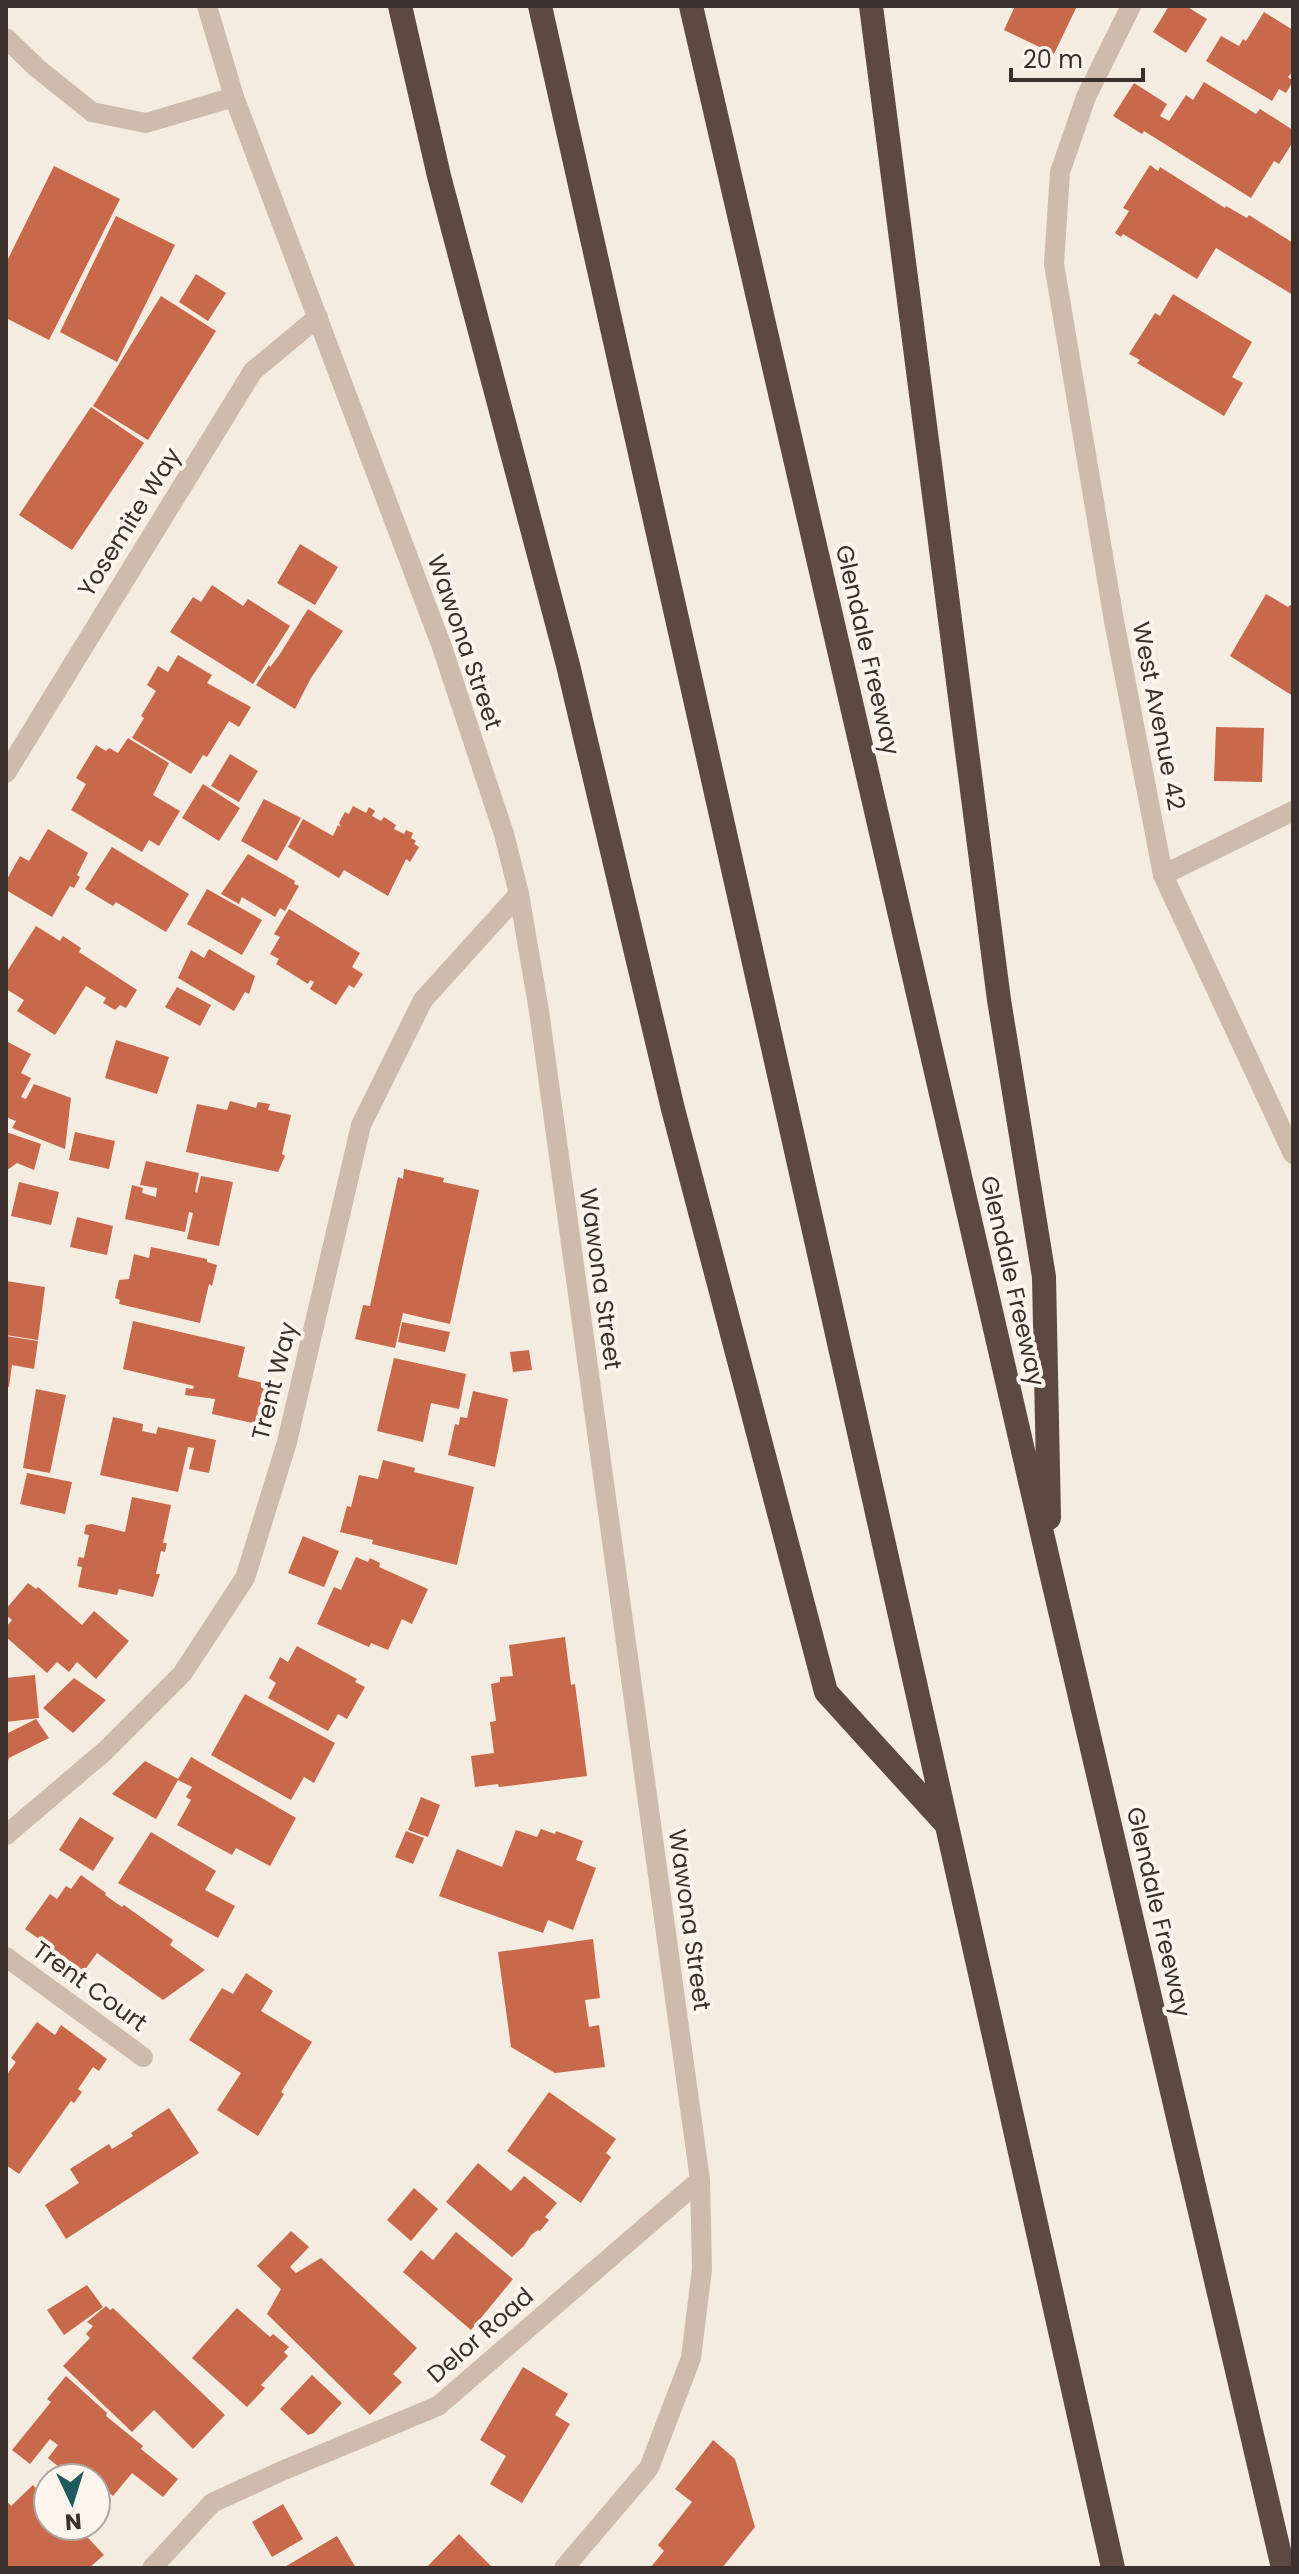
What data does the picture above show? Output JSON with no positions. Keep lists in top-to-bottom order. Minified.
{"streets":{"highway":["Glendale Freeway"],"street":["Yosemite Way","Wawona Street","West Avenue 42","Trent Way","Trent Court","Delor Road"]},"crossings":[["Yosemite Way","Wawona Street"],["Wawona Street","Trent Way"],["Wawona Street","Delor Road"]],"scale_bar":"20 m","north":"bottom"}
